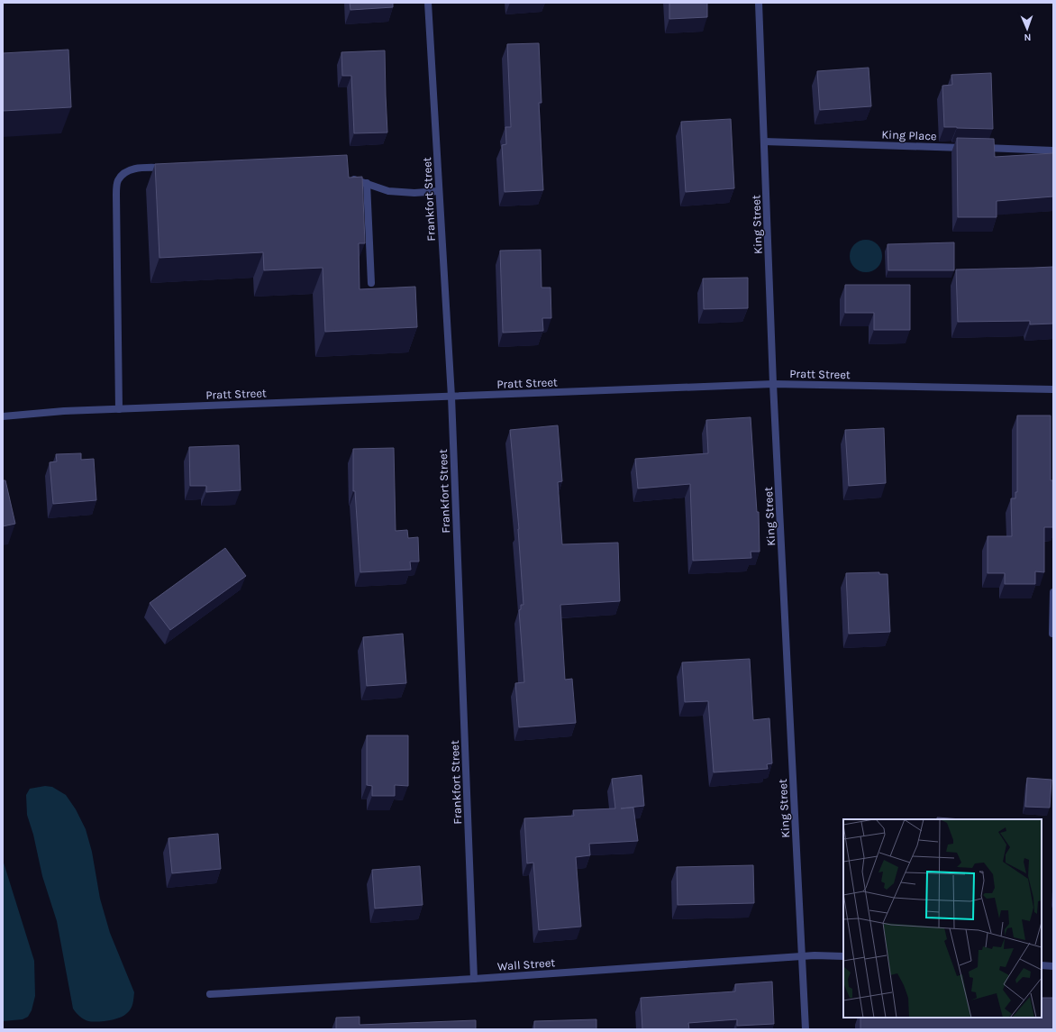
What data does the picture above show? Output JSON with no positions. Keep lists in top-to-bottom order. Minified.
{"streets":{"street":["King Place","Frankfort Street","King Street","Pratt Street","Wall Street"]},"crossings":[["King Place","King Street"],["Frankfort Street","Pratt Street"],["Frankfort Street","Wall Street"],["King Street","Pratt Street"],["King Street","Wall Street"]],"north":"bottom"}
